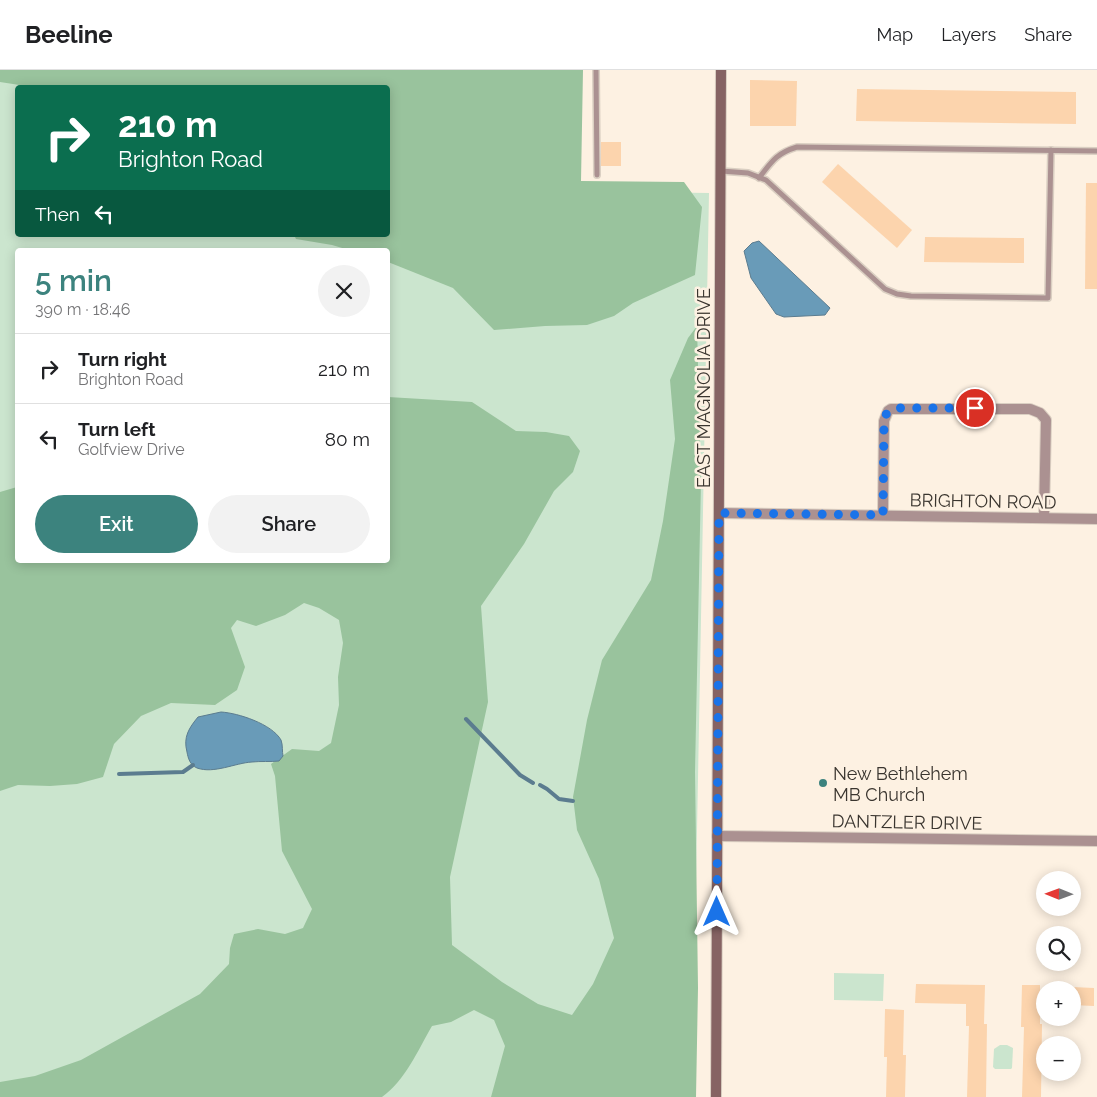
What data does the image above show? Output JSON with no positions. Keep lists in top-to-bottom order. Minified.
{"streets":{"main road":["EAST MAGNOLIA DRIVE"],"street":["BRIGHTON ROAD","DANTZLER DRIVE"]},"crossings":[["EAST MAGNOLIA DRIVE","BRIGHTON ROAD"],["EAST MAGNOLIA DRIVE","DANTZLER DRIVE"]],"places":["New Bethlehem MB Church"],"north":"left","page":{"header":"Beeline","nav":["Map","Layers","Share"],"turn":["210 m","Brighton Road"],"then":"Then","heading":["5 min","390 m · 18:46"],"list":[{"name":"Turn right","note":"Brighton Road","value":"210 m"},{"name":"Turn left","note":"Golfview Drive","value":"80 m"}],"buttons":["Exit","Share"],"map_buttons":["+","−"]}}
